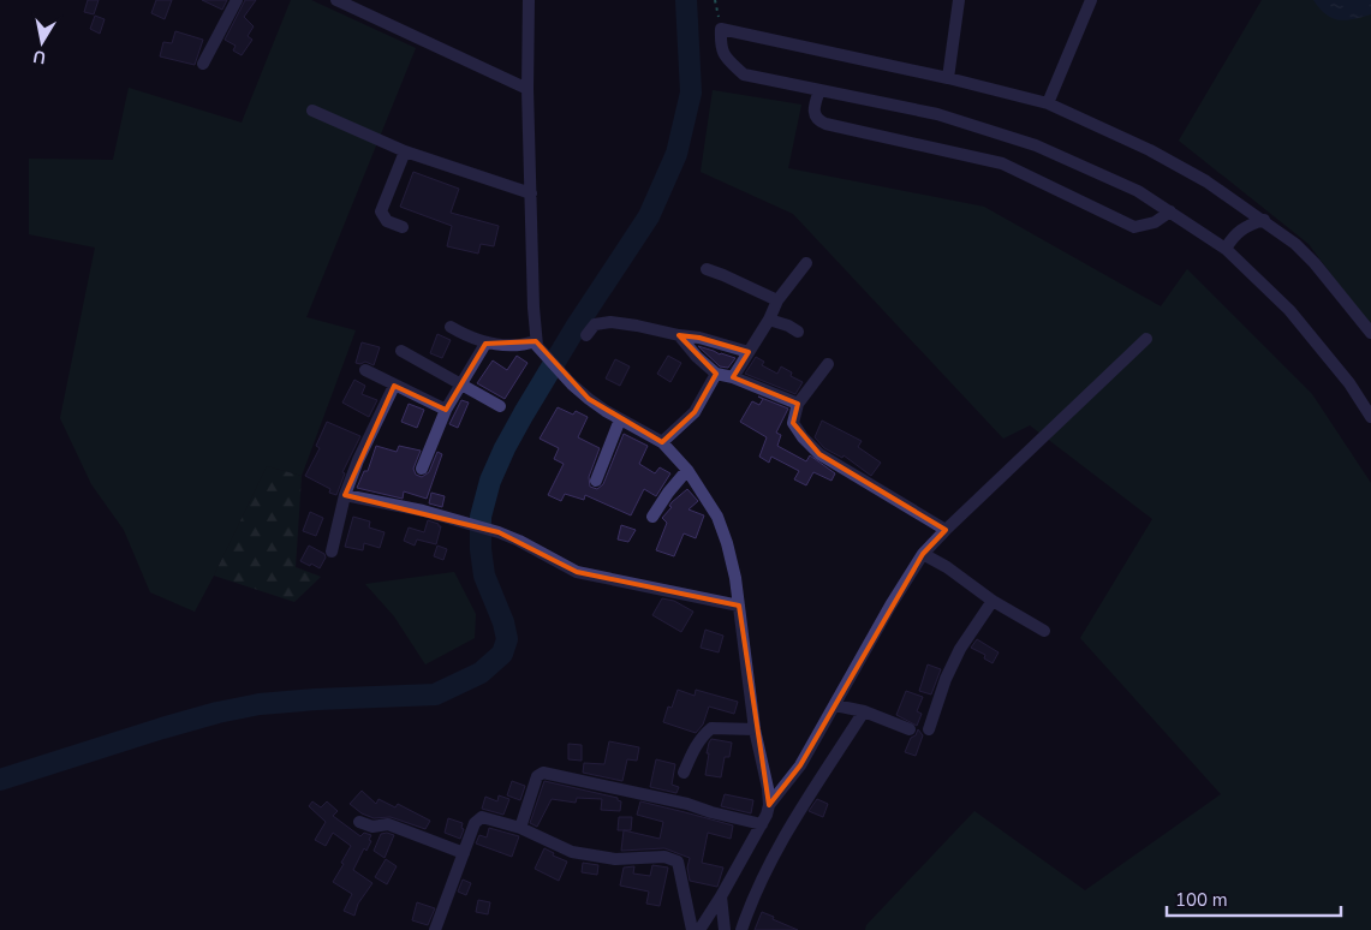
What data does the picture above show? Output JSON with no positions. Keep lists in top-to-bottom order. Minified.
{"scale_bar":"100 m","north":"bottom"}
